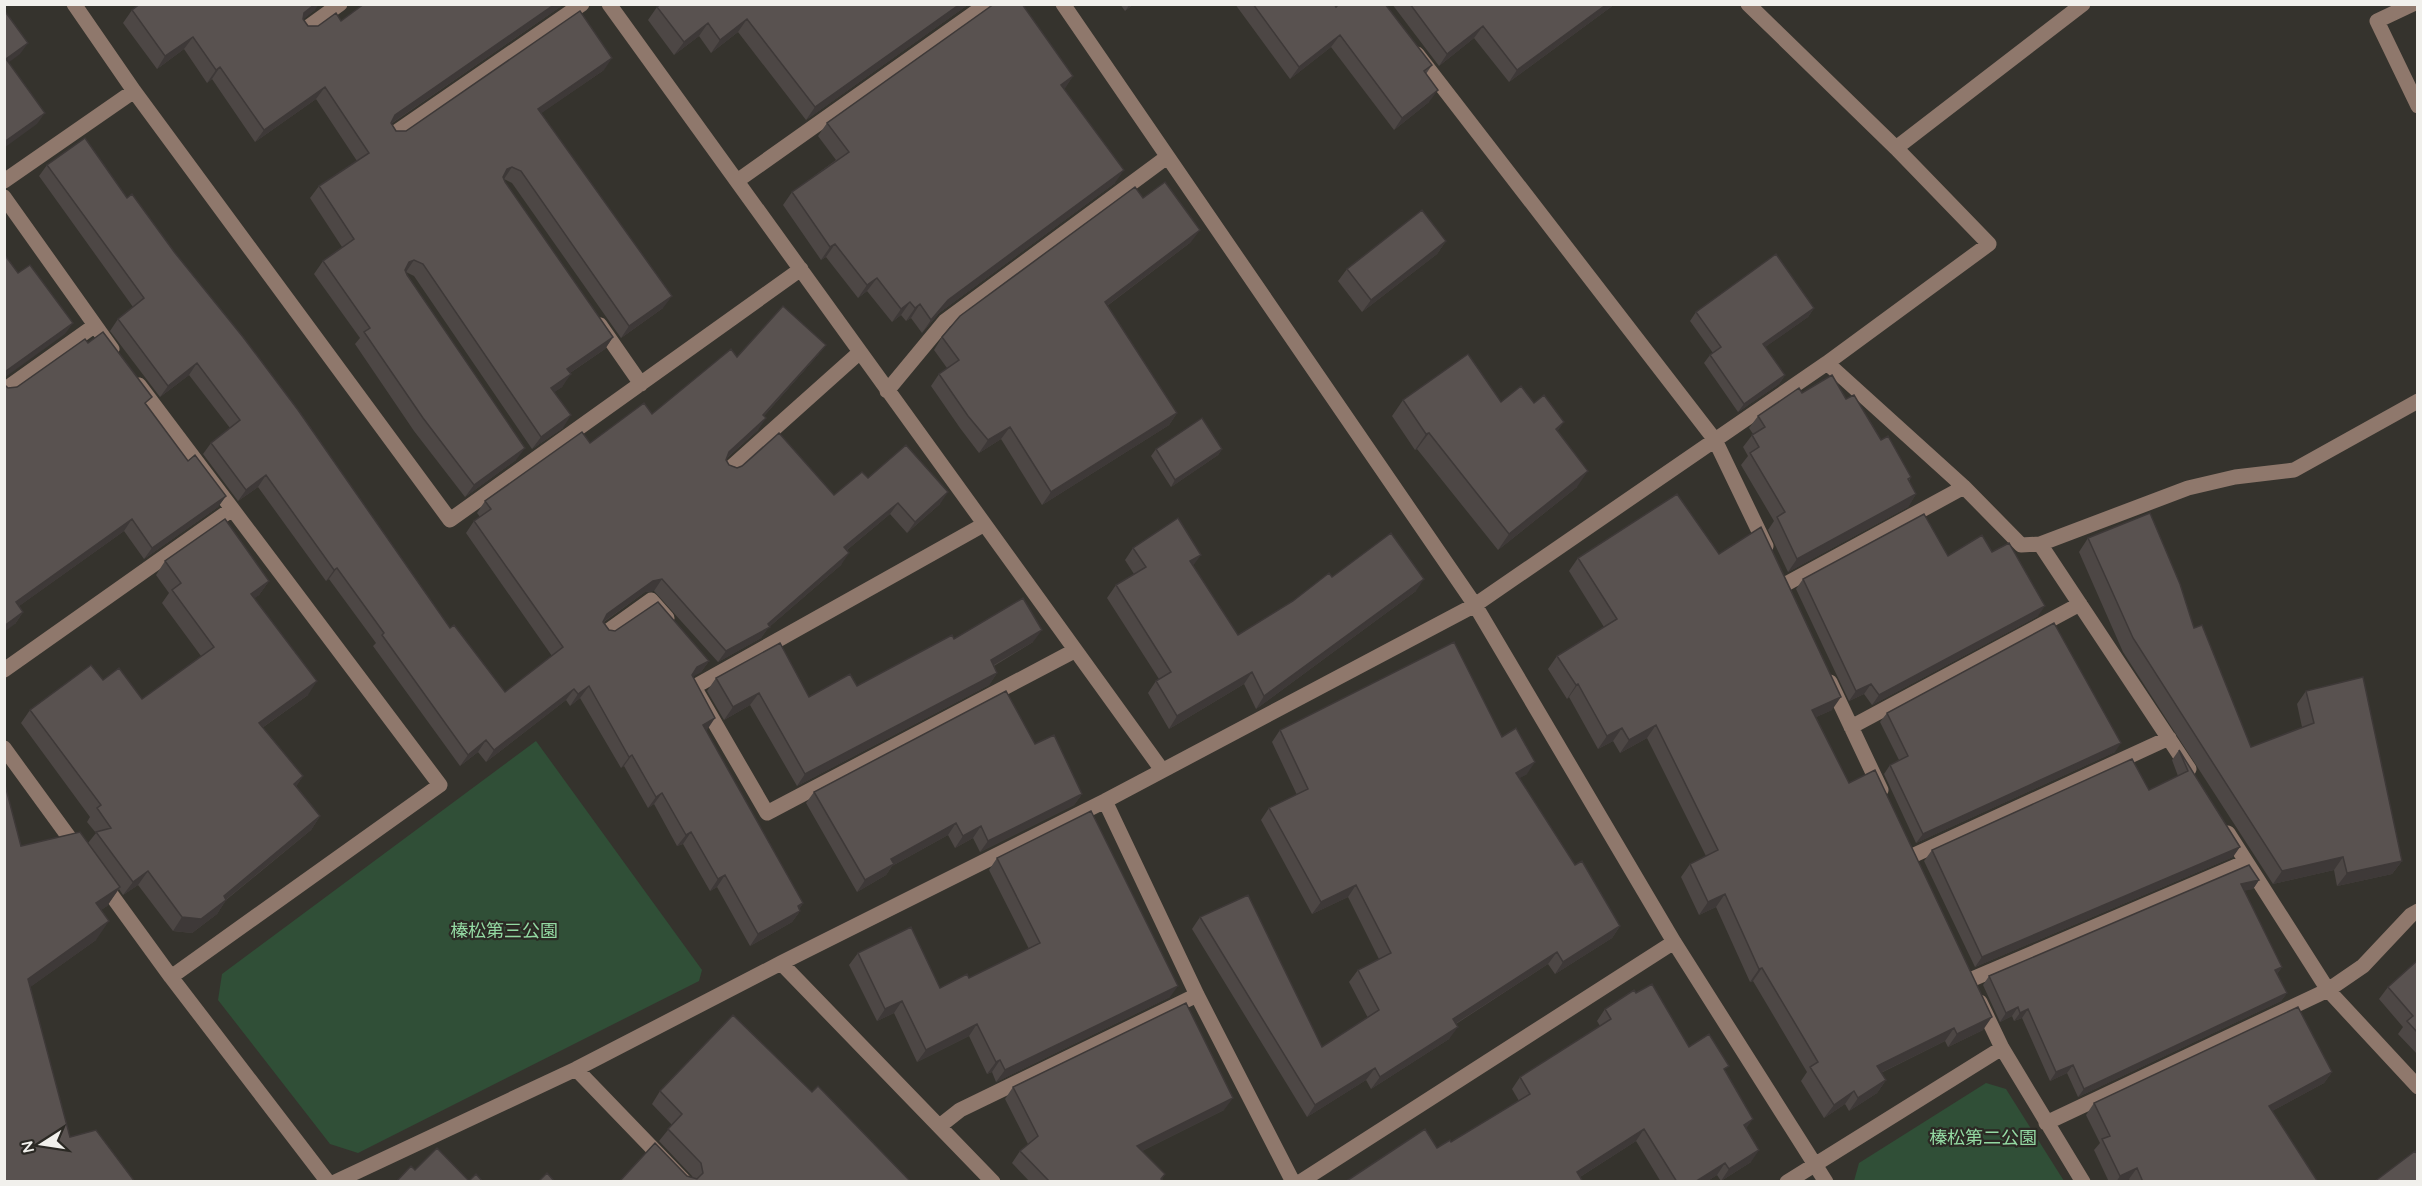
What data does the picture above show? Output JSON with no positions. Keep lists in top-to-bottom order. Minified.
{"parks":["榛松第三公園","榛松第二公園"],"north":"left"}
